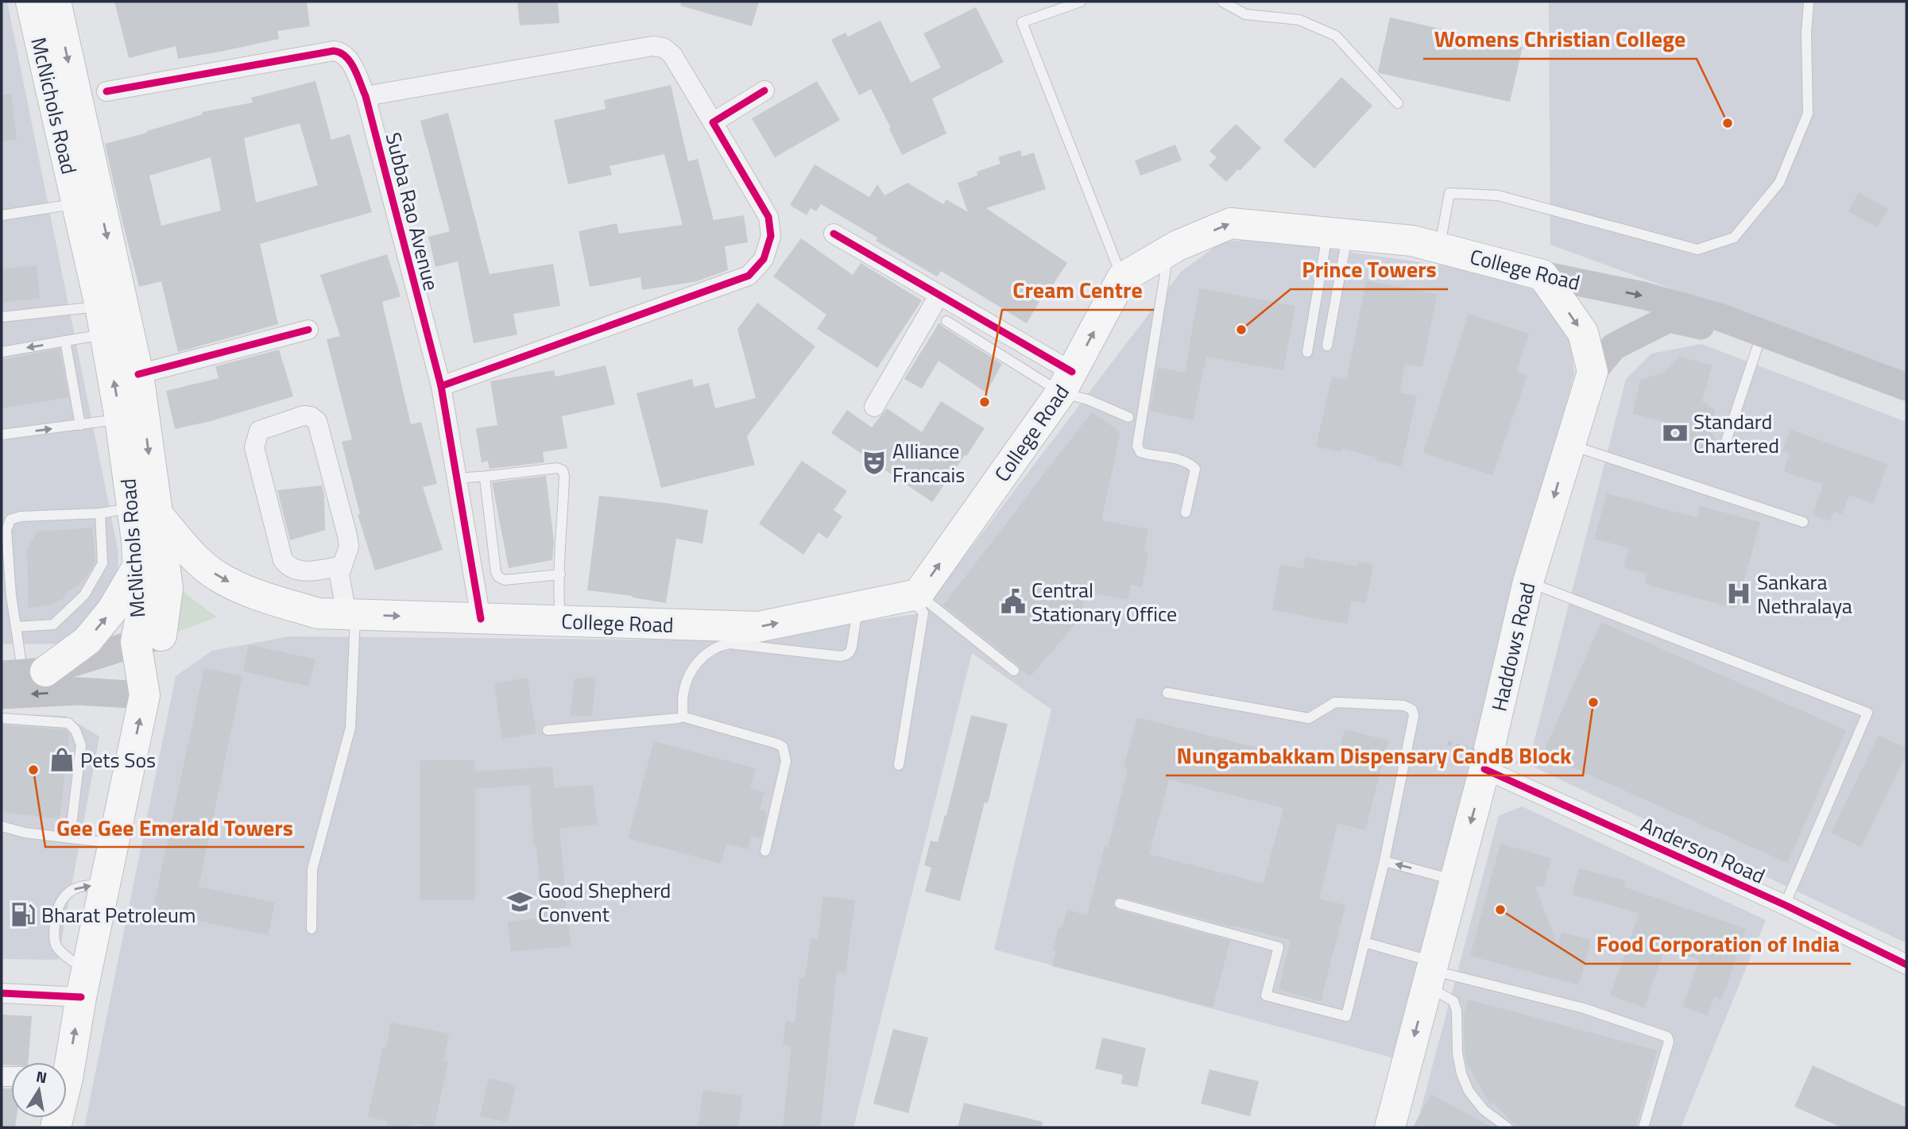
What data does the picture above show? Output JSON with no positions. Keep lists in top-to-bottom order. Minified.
{"streets":{"main road":["McNichols Road","College Road","Haddows Road"],"street":["Subba Rao Avenue","Anderson Road"]},"crossings":[["McNichols Road","College Road"],["Subba Rao Avenue","College Road"],["Haddows Road","Anderson Road"]],"one_way":["College Road","Haddows Road"],"places":{"other":["Womens Christian College","Prince Towers","Cream Centre","Nungambakkam Dispensary CandB Block","Gee Gee Emerald Towers","Food Corporation of India"],"bank":["Standard Chartered"],"theatre":["Alliance Francais"],"hospital":["Sankara Nethralaya"],"public building":["Central Stationary Office"],"shop":["Pets Sos"],"school or university":["Good Shepherd Convent"],"fuel station":["Bharat Petroleum"]},"north":"top"}
